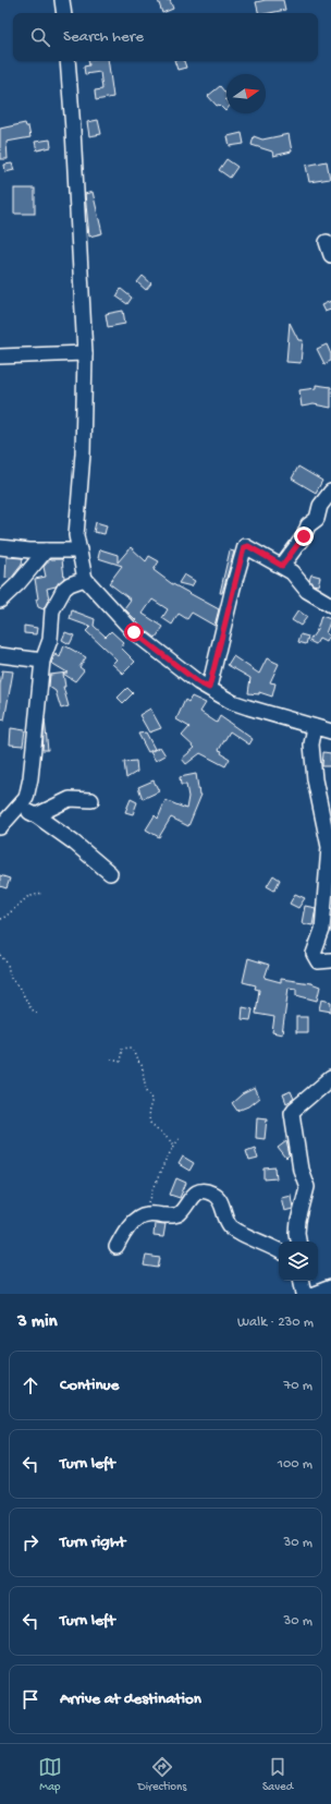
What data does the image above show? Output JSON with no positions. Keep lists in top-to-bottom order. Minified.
{"north":"right","page":{"search":"Search here","heading":["3 min","Walk · 230 m"],"list":[["Continue","70 m"],["Turn left","100 m"],["Turn right","30 m"],["Turn left","30 m"],"Arrive at destination"],"nav":["Map","Directions","Saved"]}}
